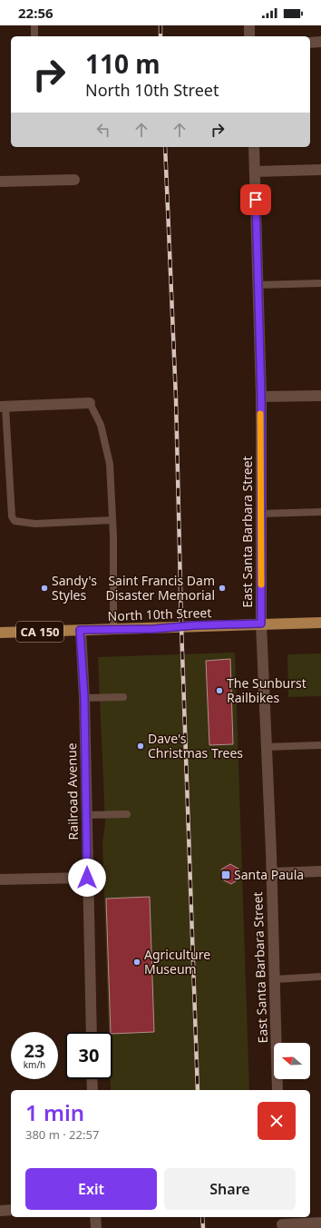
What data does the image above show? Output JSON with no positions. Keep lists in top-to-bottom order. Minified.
{"streets":{"main road":["North 10th Street","CA 150"],"street":["East Santa Barbara Street","Railroad Avenue"]},"crossings":[["East Santa Barbara Street","North 10th Street"],["North 10th Street","Railroad Avenue"]],"places":{"other":["Sandy's Styles","Saint Francis Dam Disaster Memorial","The Sunburst Railbikes","Dave's Christmas Trees","Agriculture Museum"],"transit":["Santa Paula"]},"north":"left","page":{"status":"22:56","turn":["110 m","North 10th Street"],"speed":"23 km/h","limit":"30","heading":["1 min","380 m · 22:57"],"buttons":["Exit","Share"]}}
